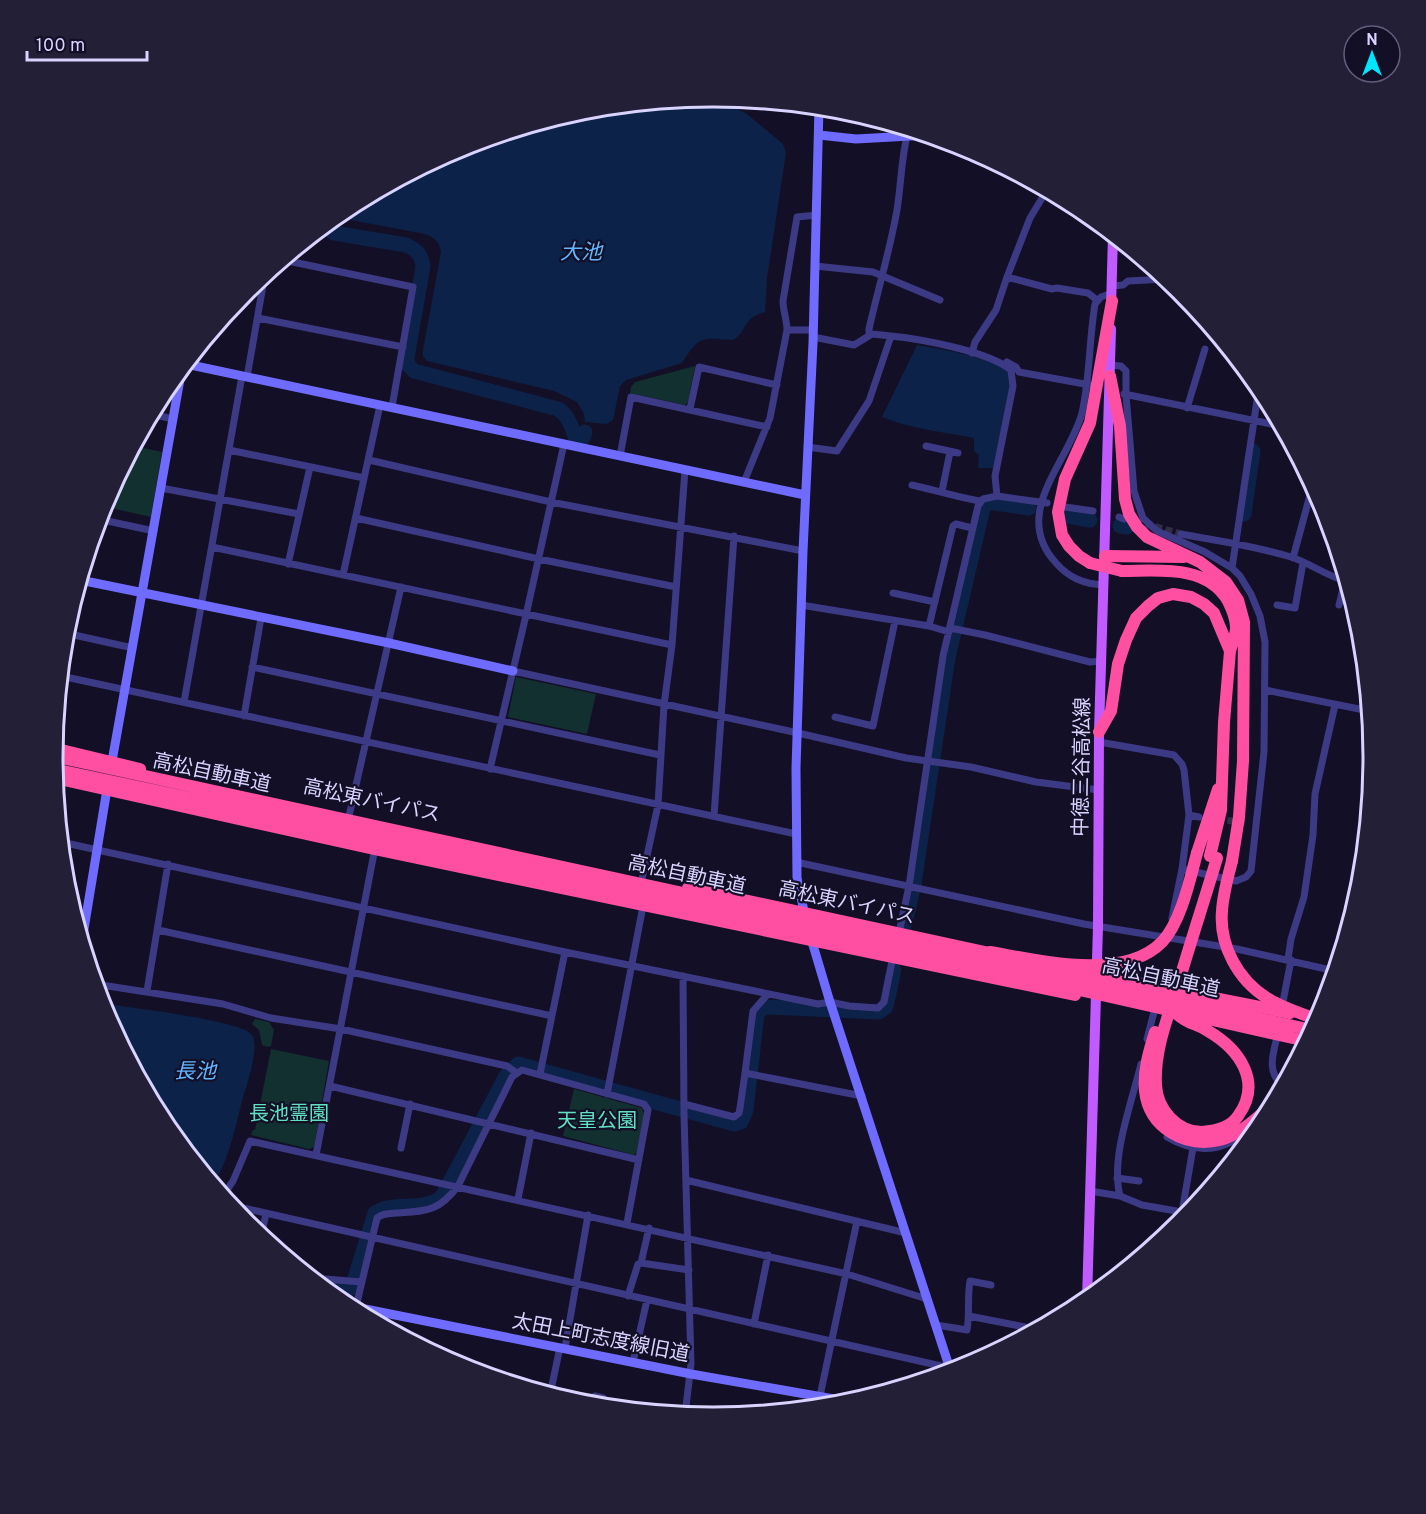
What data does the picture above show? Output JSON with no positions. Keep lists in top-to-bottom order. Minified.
{"streets":{"highway":["高松自動車道","高松東バイパス"],"main road":["中徳三谷高松線"],"street":["太田上町志度線旧道"]},"crossings":[["中徳三谷高松線","高松東バイパス"]],"water":["大池","長池"],"parks":["長池霊園","天皇公園"],"scale_bar":"100 m","north":"top"}
